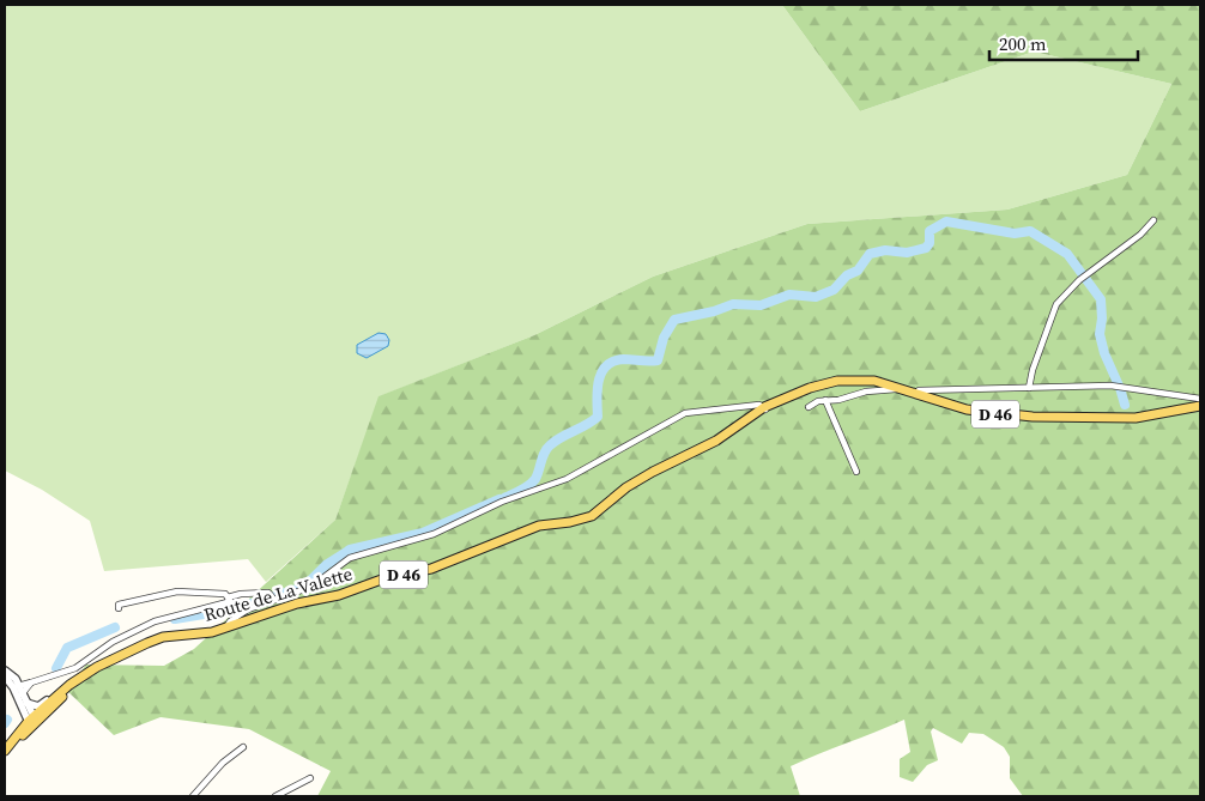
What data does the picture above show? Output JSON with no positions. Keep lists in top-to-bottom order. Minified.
{"streets":{"main road":["D 46","Route de La Valette"]},"crossings":[["D 46","Route de La Valette"]],"scale_bar":"200 m"}
